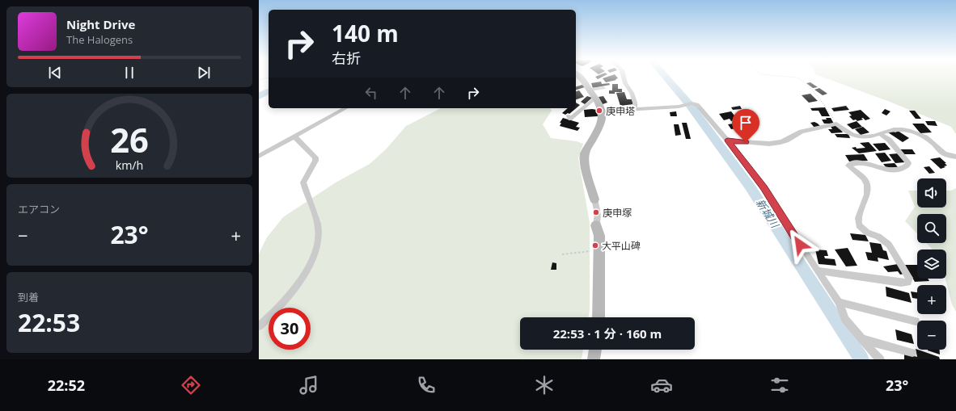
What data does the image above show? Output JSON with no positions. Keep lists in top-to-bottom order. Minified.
{"water":["新城川"],"places":["庚申塔","庚申塚","大平山碑"],"page":{"turn":["140 m","右折"],"song":["Night Drive","The Halogens"],"map_buttons":["+","−"],"tile":["エアコン",["到着","22:53"]],"heat":["−","23°","+"],"limit":"30","trip":"22:53 · 1 分 · 160 m","tabs":["22:52","23°"],"gauge":["26","km/h"]}}
